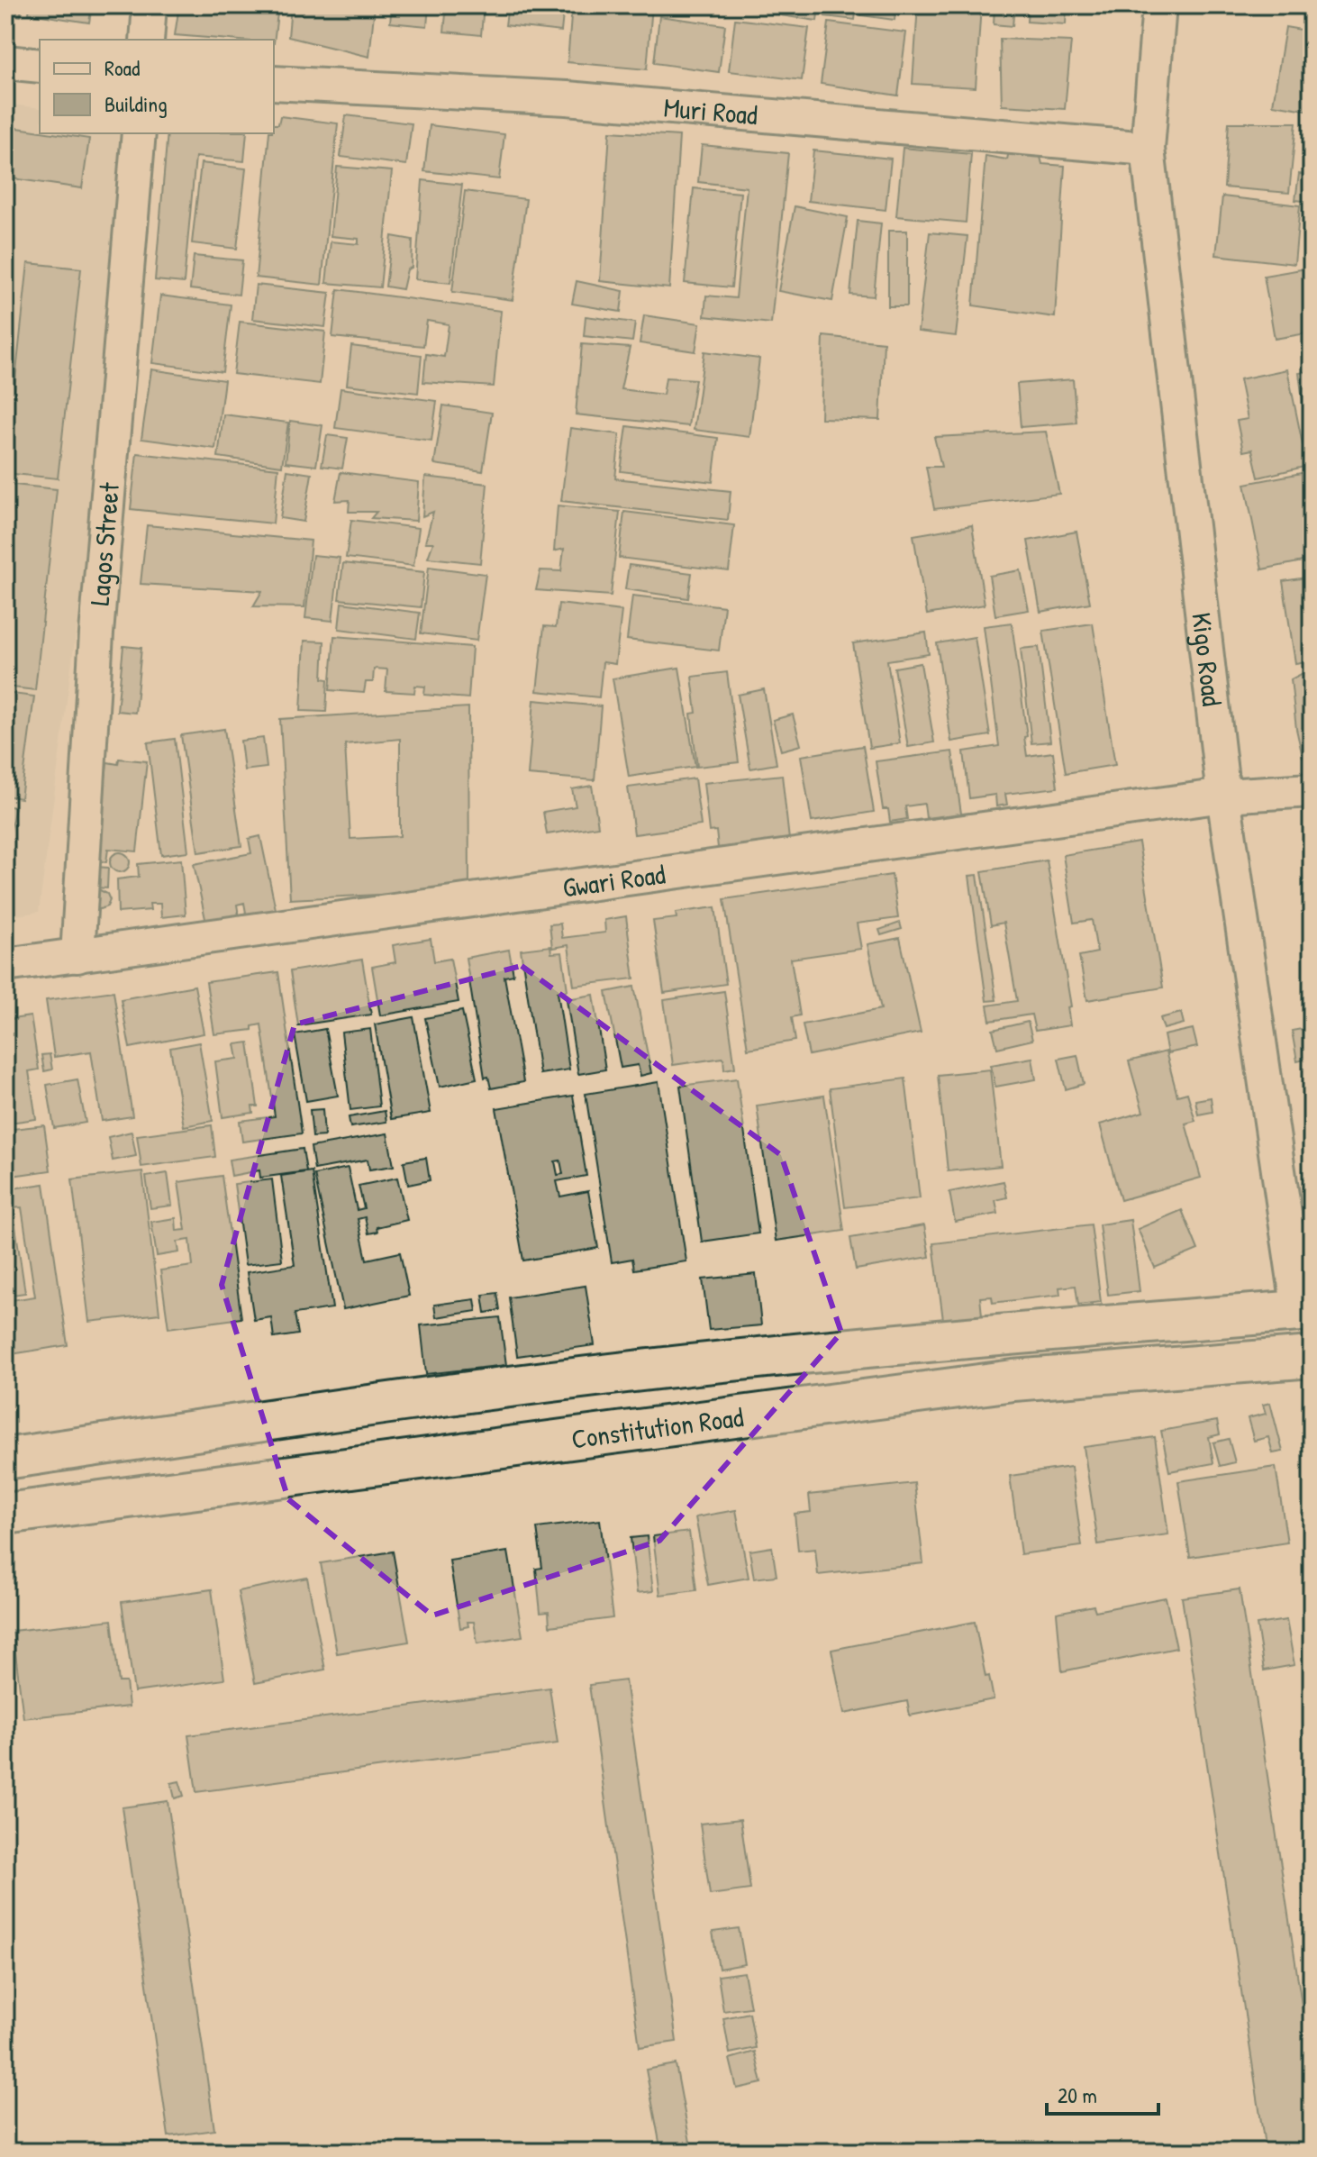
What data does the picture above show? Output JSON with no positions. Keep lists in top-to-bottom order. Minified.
{"streets":{"main road":["Constitution Road"],"street":["Muri Road","Lagos Street","Kigo Road","Gwari Road"]},"crossings":[["Muri Road","Kigo Road"],["Lagos Street","Gwari Road"],["Kigo Road","Gwari Road"],["Kigo Road","Constitution Road"]],"legend":["Road","Building"],"scale_bar":"20 m"}
